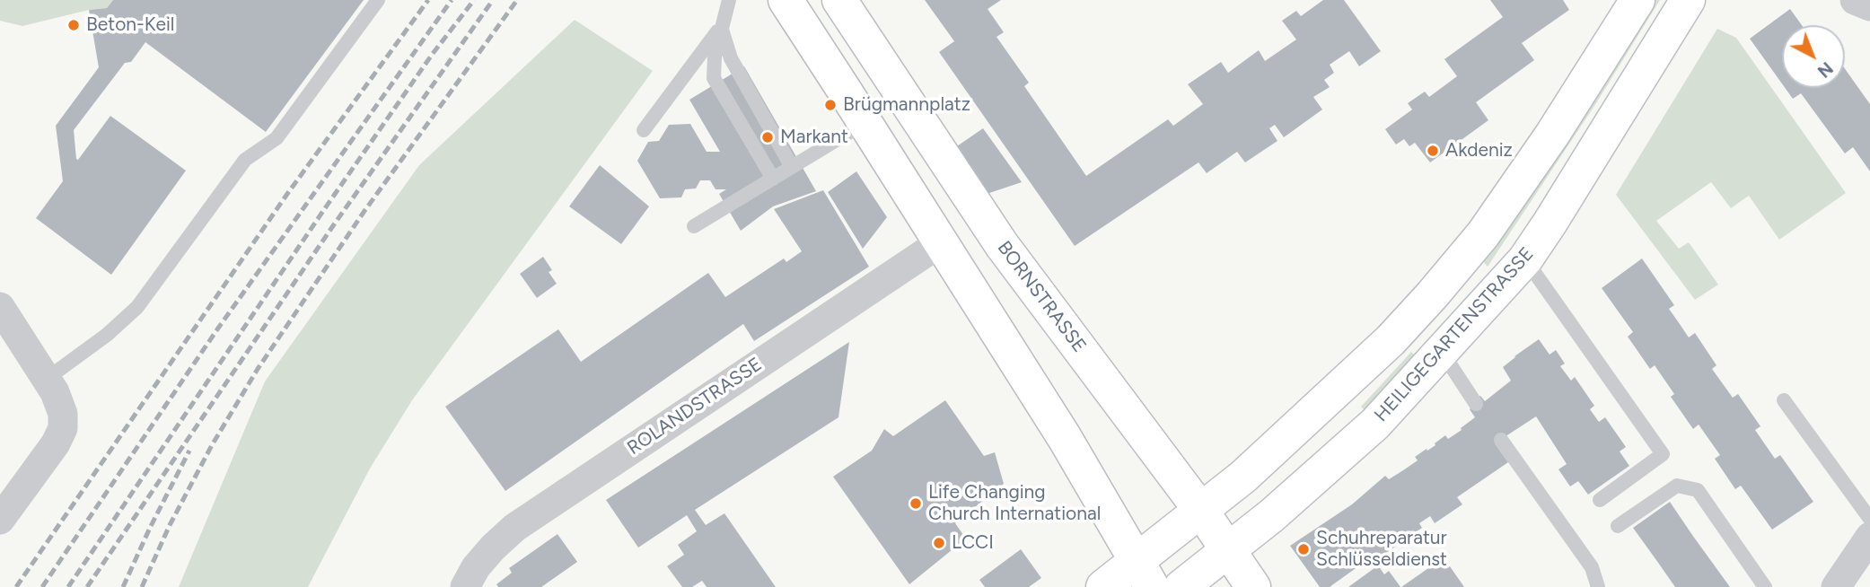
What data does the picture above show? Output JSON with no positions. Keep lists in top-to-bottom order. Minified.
{"streets":{"main road":["BORNSTRASSE","HEILIGEGARTENSTRASSE"],"street":["ROLANDSTRASSE"]},"crossings":[["BORNSTRASSE","HEILIGEGARTENSTRASSE"]],"places":["Beton-Keil","Brügmannplatz","Markant","Akdeniz","Life Changing Church International","LCCI","Schuhreparatur Schlüsseldienst"],"north":"bottom right"}
